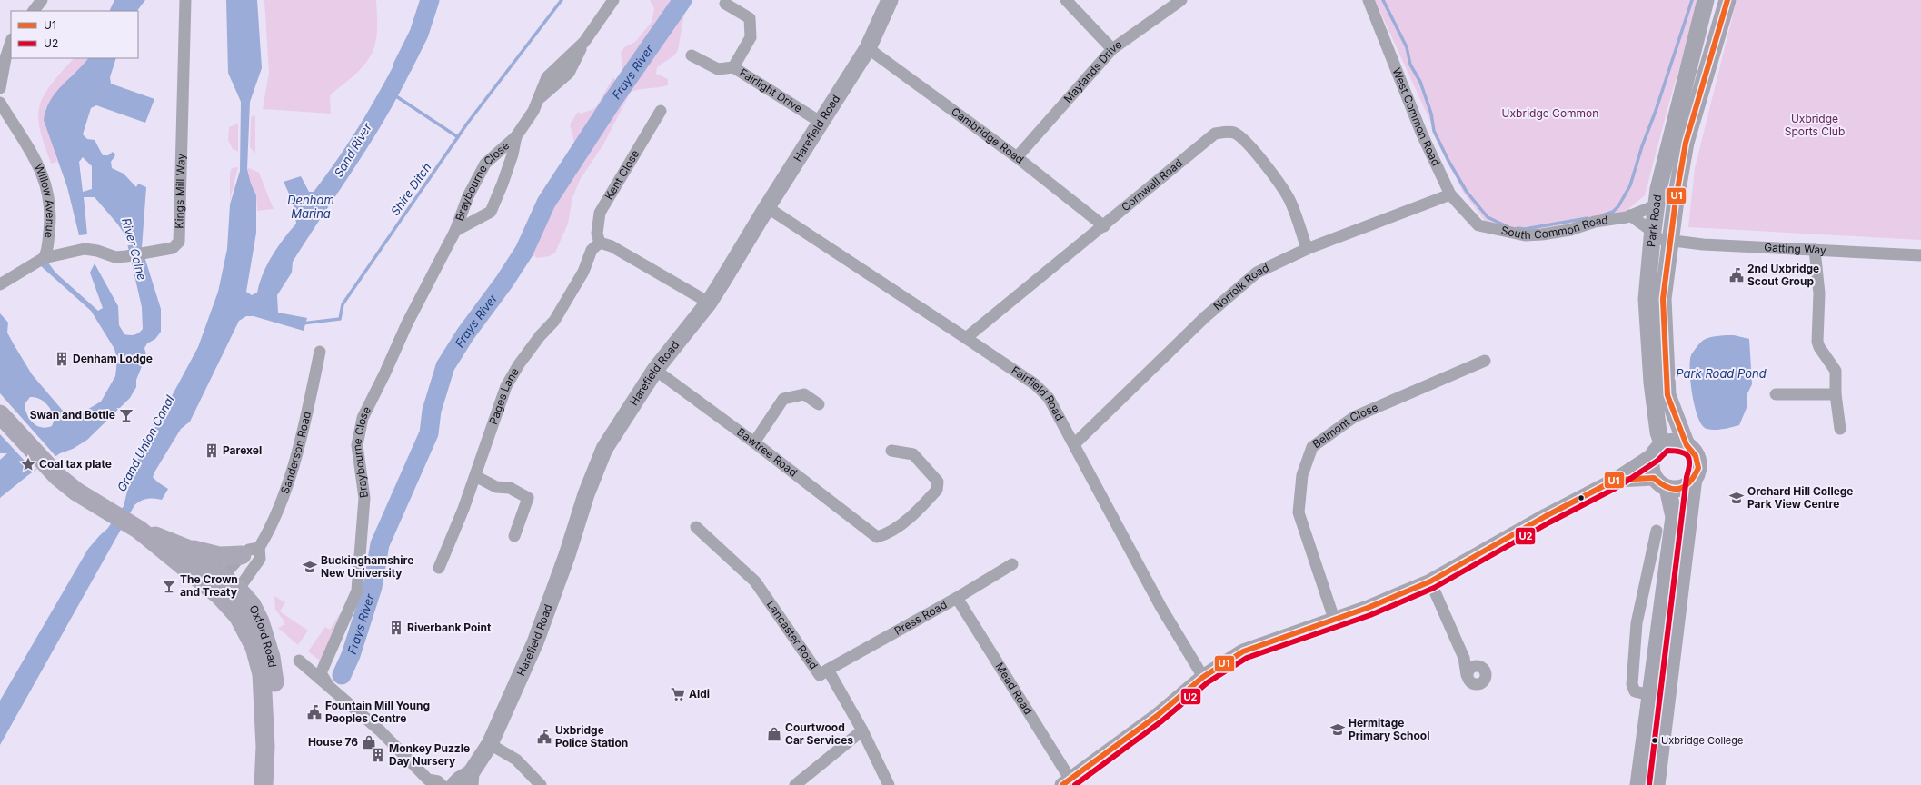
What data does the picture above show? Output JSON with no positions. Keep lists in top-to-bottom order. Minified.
{"streets":{"main road":["Harefield Road","Park Road","Oxford Road"],"street":["Maylands Drive","Fairlight Drive","West Common Road","Cambridge Road","Kent Close","Braybourne Close","Cornwall Road","Kings Mill Way","Willow Avenue","South Common Road","Gatting Way","Norfolk Road","Fairfield Road","Pages Lane","Belmont Close","Sanderson Road","Bawtree Road","Press Road","Lancaster Road","Mead Road"]},"crossings":[["Maylands Drive","Cambridge Road"],["Fairlight Drive","Harefield Road"],["West Common Road","South Common Road"],["West Common Road","Norfolk Road"],["Harefield Road","Cambridge Road"],["Harefield Road","Fairfield Road"],["Harefield Road","Bawtree Road"],["Cambridge Road","Cornwall Road"],["Kent Close","Pages Lane"],["Cornwall Road","Norfolk Road"],["Cornwall Road","Fairfield Road"],["Kings Mill Way","Willow Avenue"],["Park Road","South Common Road"],["Park Road","Gatting Way"],["Norfolk Road","Fairfield Road"],["Press Road","Lancaster Road"],["Press Road","Mead Road"]],"water":["Frays River","Sand River","Shire Ditch","Denham Marina","River Colne","Park Road Pond","Grand Union Canal"],"parks":["Uxbridge Common","Uxbridge Sports Club"],"places":{"public building":["2nd Uxbridge Scout Group","Fountain Mill Young Peoples Centre","Uxbridge Police Station"],"building":["Denham Lodge","Parexel","Riverbank Point","Monkey Puzzle Day Nursery"],"bar":["Swan and Bottle","The Crown and Treaty"],"place":["Coal tax plate"],"school or university":["Orchard Hill College Park View Centre","Buckinghamshire New University","Hermitage Primary School"],"supermarket":["Aldi"],"shop":["Courtwood Car Services","House 76"],"other":["Uxbridge College"]},"lines":["transit line U1","transit line U2"],"legend":["U1","U2"]}
